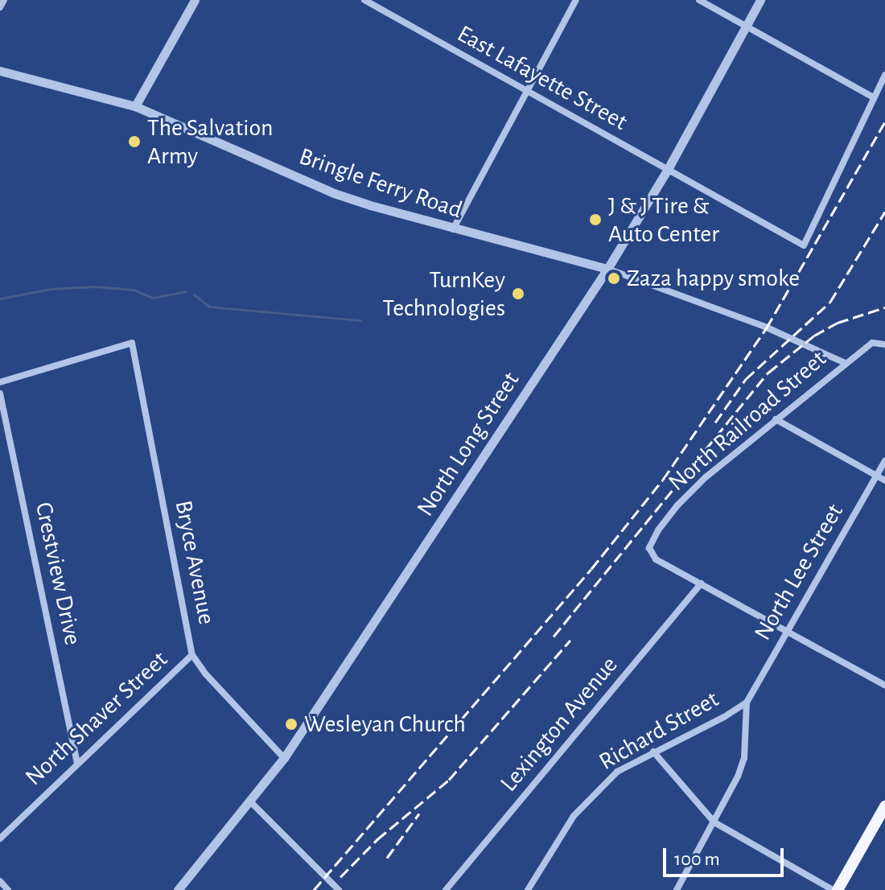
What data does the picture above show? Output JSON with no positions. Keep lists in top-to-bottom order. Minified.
{"streets":{"street":["East Lafayette Street","Bringle Ferry Road","North Railroad Street","North Long Street","Bryce Avenue","North Lee Street","Crestview Drive","North Shaver Street","Lexington Avenue","Richard Street"]},"crossings":[["East Lafayette Street","North Long Street"],["Bringle Ferry Road","North Long Street"],["North Railroad Street","Lexington Avenue"],["North Long Street","Bryce Avenue"],["Bryce Avenue","North Shaver Street"],["North Lee Street","Richard Street"],["Crestview Drive","North Shaver Street"]],"places":["The Salvation Army","J & J Tire & Auto Center","Zaza happy smoke","TurnKey Technologies","Wesleyan Church"],"scale_bar":"100 m"}
